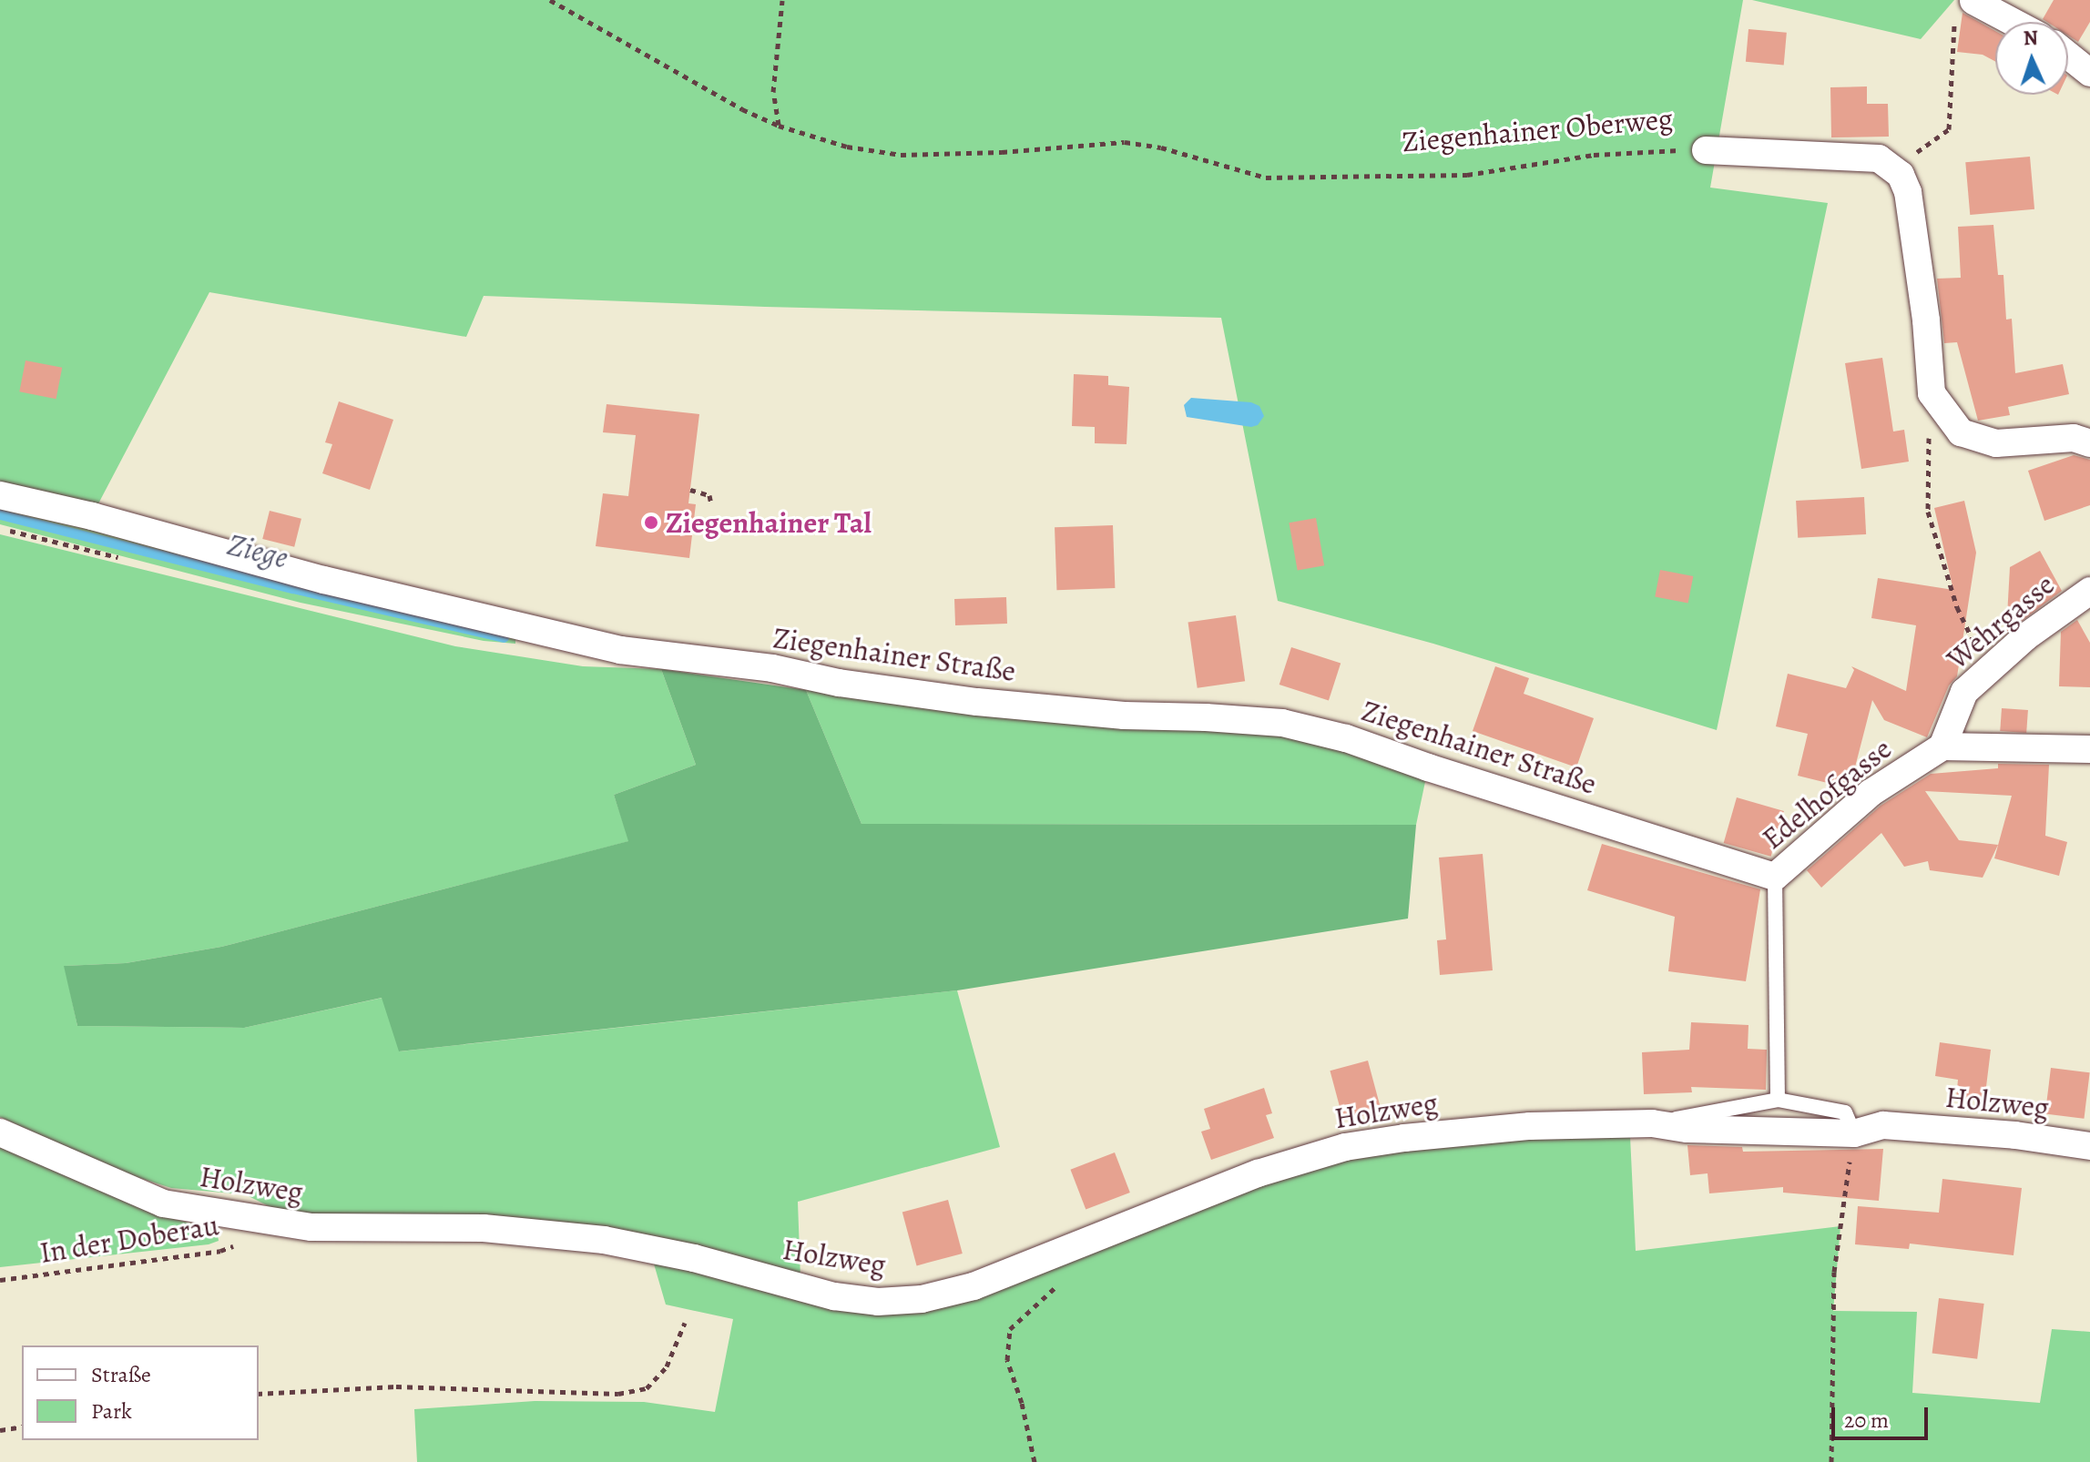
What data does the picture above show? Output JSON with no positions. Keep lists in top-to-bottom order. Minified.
{"streets":{"street":["Ziegenhainer Oberweg","Wehrgasse","Ziegenhainer Straße","Edelhofgasse","Holzweg"],"path":["In der Doberau"]},"crossings":[["Wehrgasse","Edelhofgasse"],["Ziegenhainer Straße","Edelhofgasse"],["Holzweg","In der Doberau"]],"water":["Ziege"],"places":["Ziegenhainer Tal"],"legend":["Straße","Park"],"scale_bar":"20 m","north":"top"}
